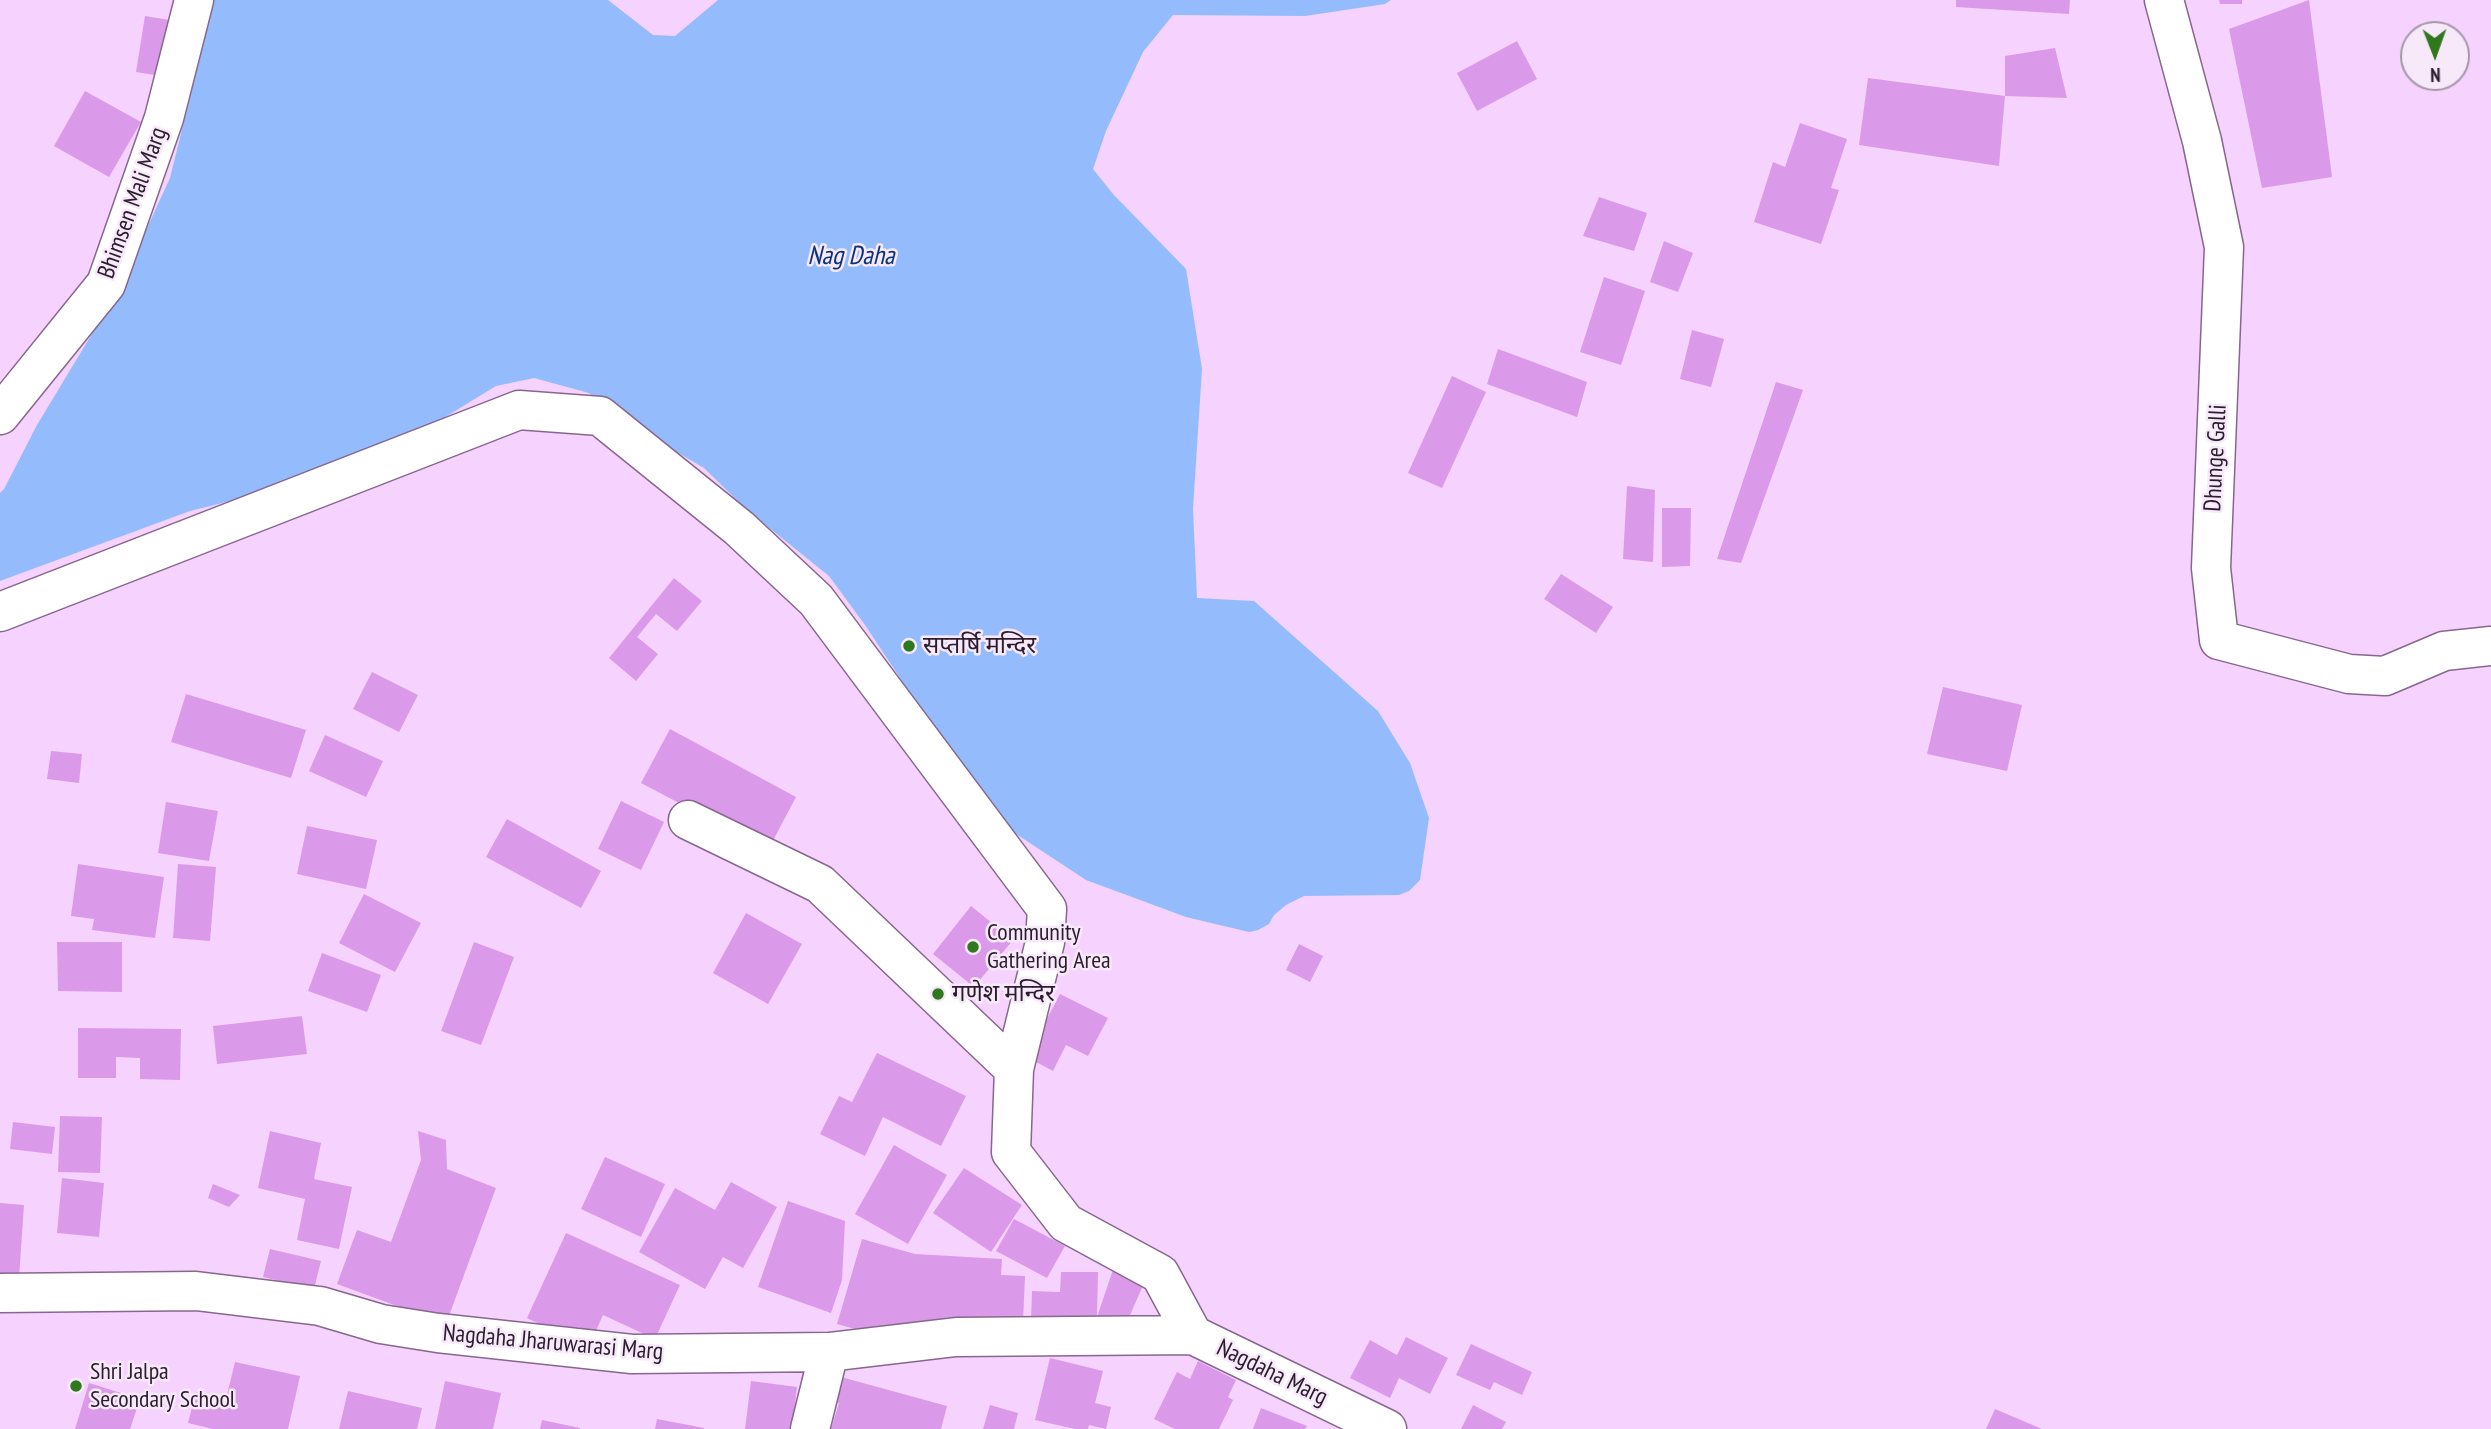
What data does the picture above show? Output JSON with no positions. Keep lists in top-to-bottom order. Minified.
{"streets":{"street":["Bhimsen Mali Marg","Dhunge Galli","Nagdaha Jharuwarasi Marg","Nagdaha Marg"]},"crossings":[["Nagdaha Jharuwarasi Marg","Nagdaha Marg"]],"water":["Nag Daha"],"places":["सप्तर्षि मन्दिर","Community Gathering Area","गणेश मन्दिर","Shri Jalpa Secondary School"],"north":"bottom"}
